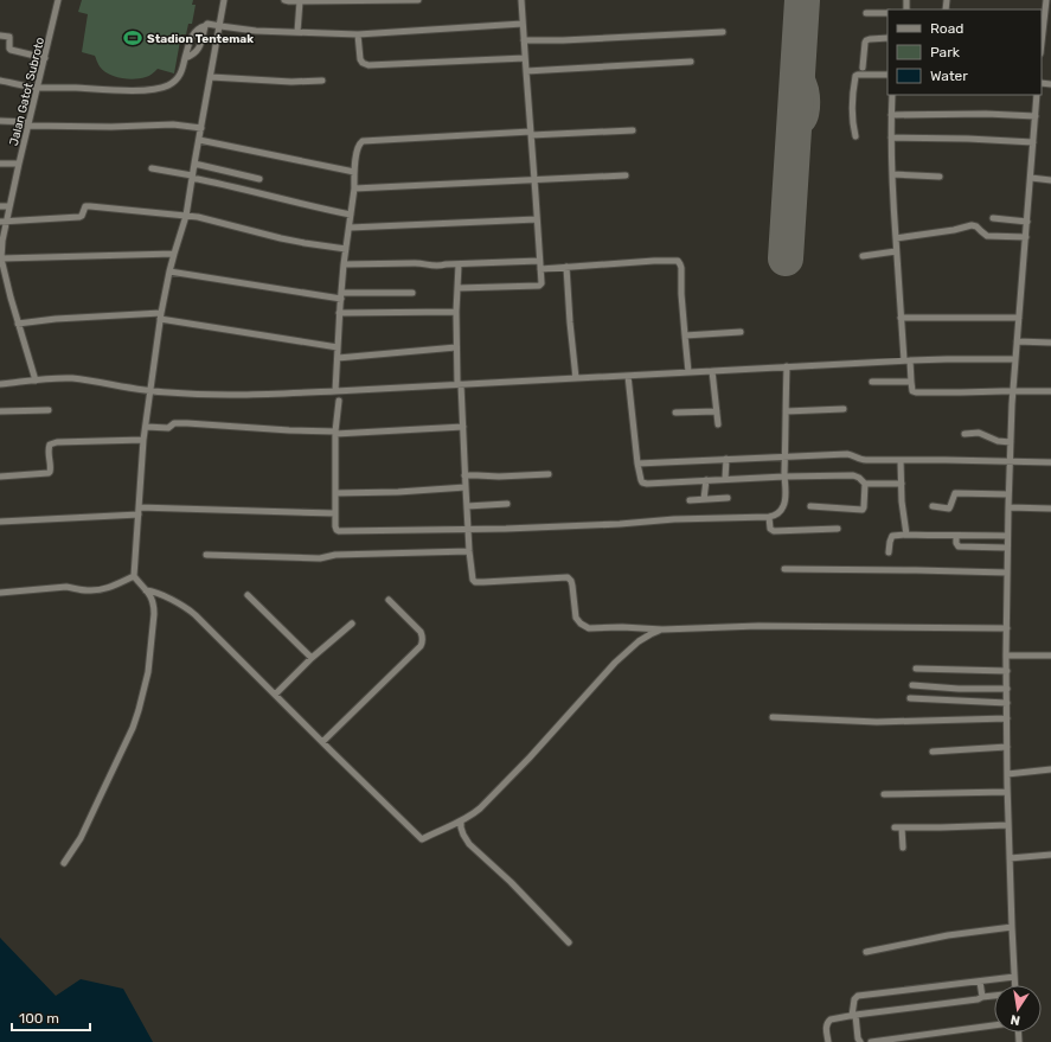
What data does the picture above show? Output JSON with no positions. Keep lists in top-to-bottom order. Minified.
{"streets":{"street":["Jalan Gatot Subroto"]},"places":{"sports":["Stadion Tentemak"]},"legend":["Road","Park","Water"],"scale_bar":"100 m","north":"bottom"}
